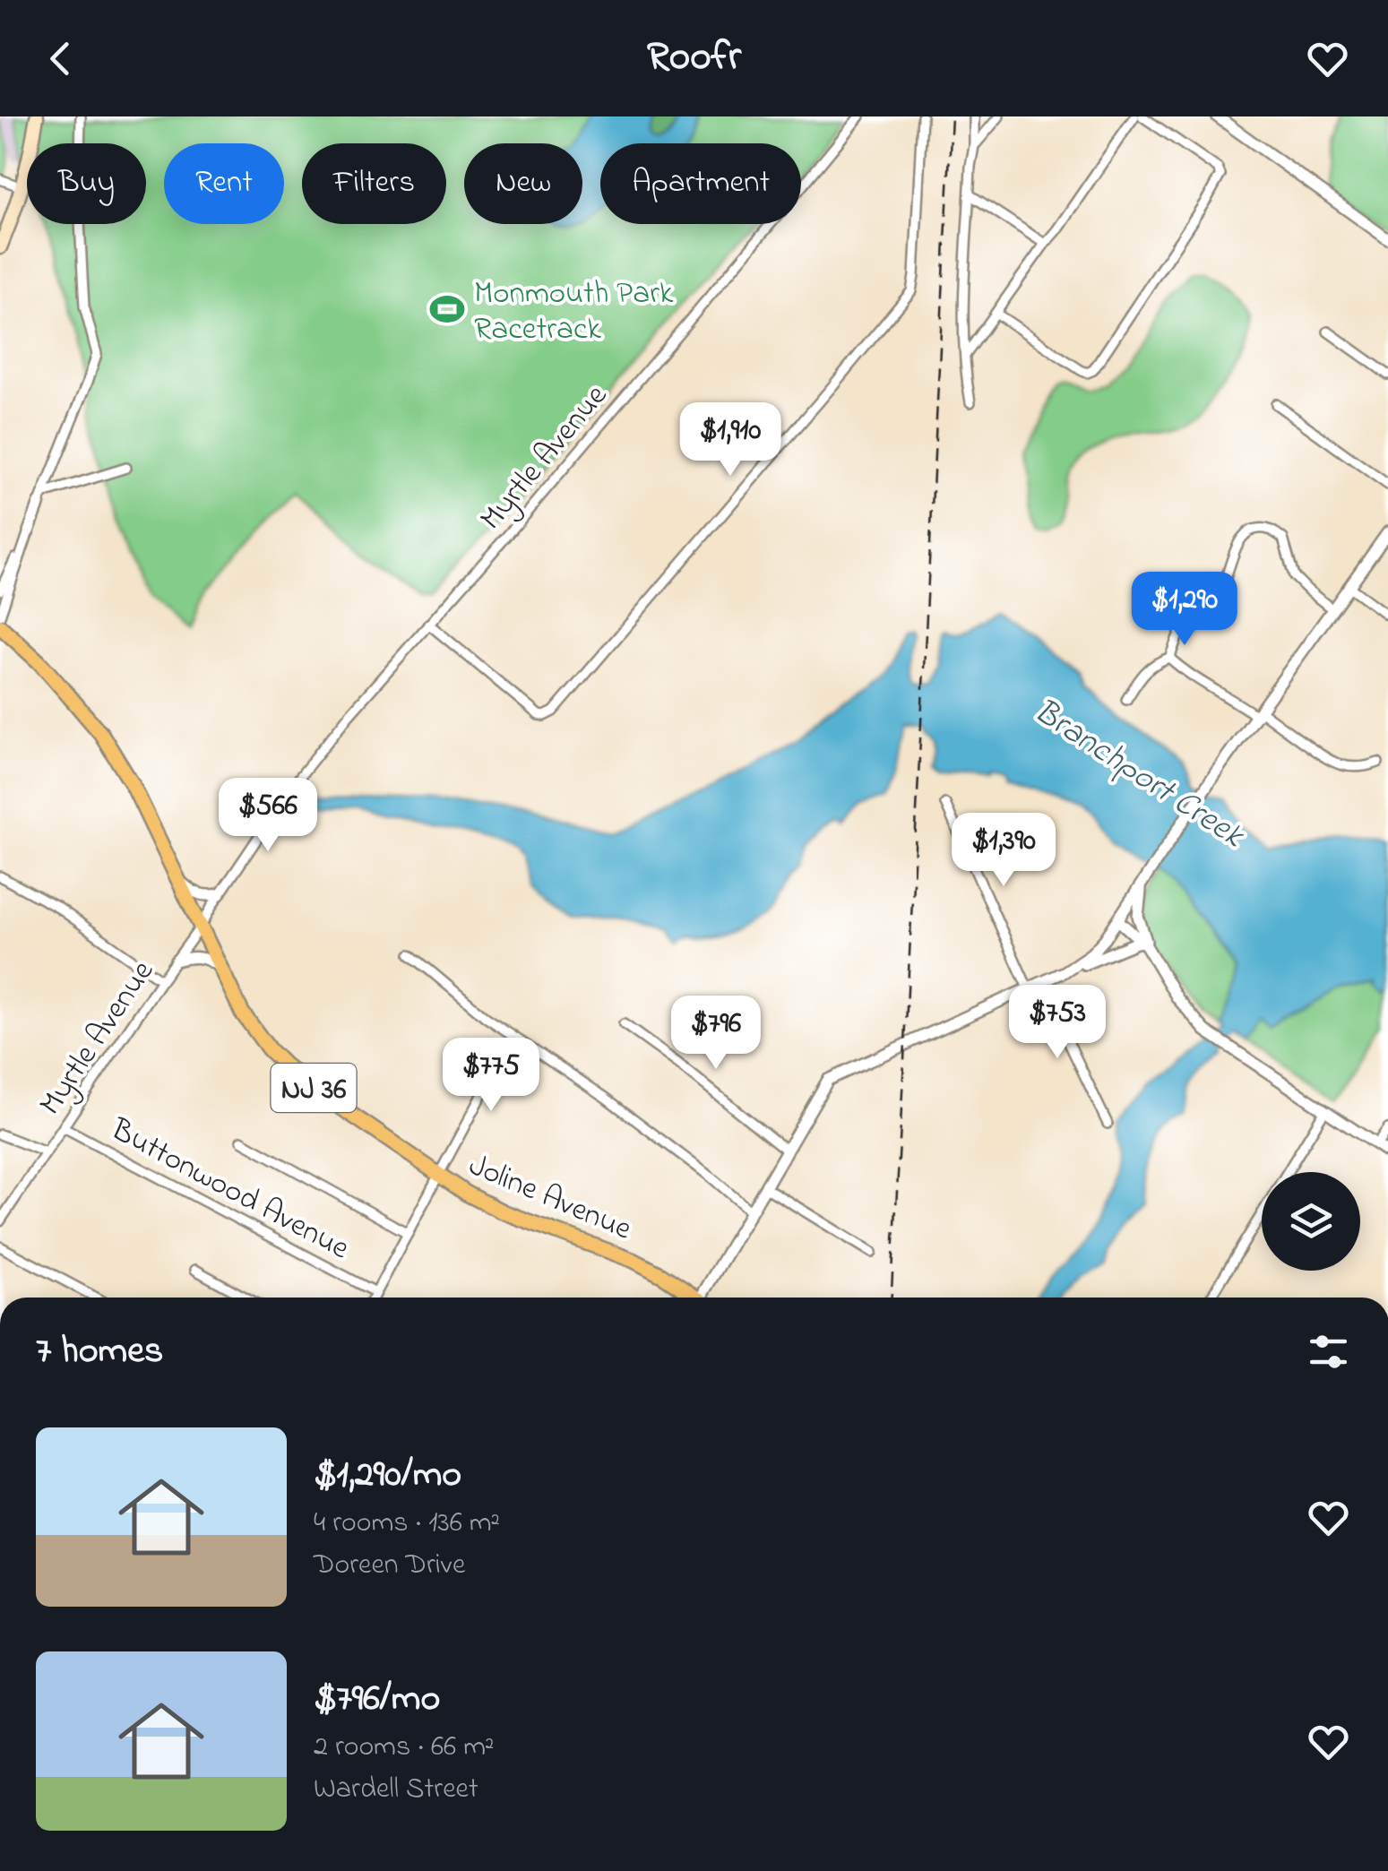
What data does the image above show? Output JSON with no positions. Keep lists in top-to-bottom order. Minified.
{"streets":{"main road":["NJ 36","Joline Avenue"],"street":["Myrtle Avenue","Buttonwood Avenue"]},"crossings":[["Myrtle Avenue","Buttonwood Avenue"],["Myrtle Avenue","Joline Avenue"],["NJ 36","Joline Avenue"]],"water":["Branchport Creek"],"places":{"sports":["Monmouth Park Racetrack"]},"page":{"header":"Roofr","chip":["Buy","Rent","Filters","New","Apartment"],"price":["$1,910","$1,290","$566","$1,390","$753","$796","$775"],"heading":"7 homes","list":[{"name":"$1,290/mo","note":"4 rooms · 136 m² · Doreen Drive"},{"name":"$796/mo","note":"2 rooms · 66 m² · Wardell Street"}]}}
